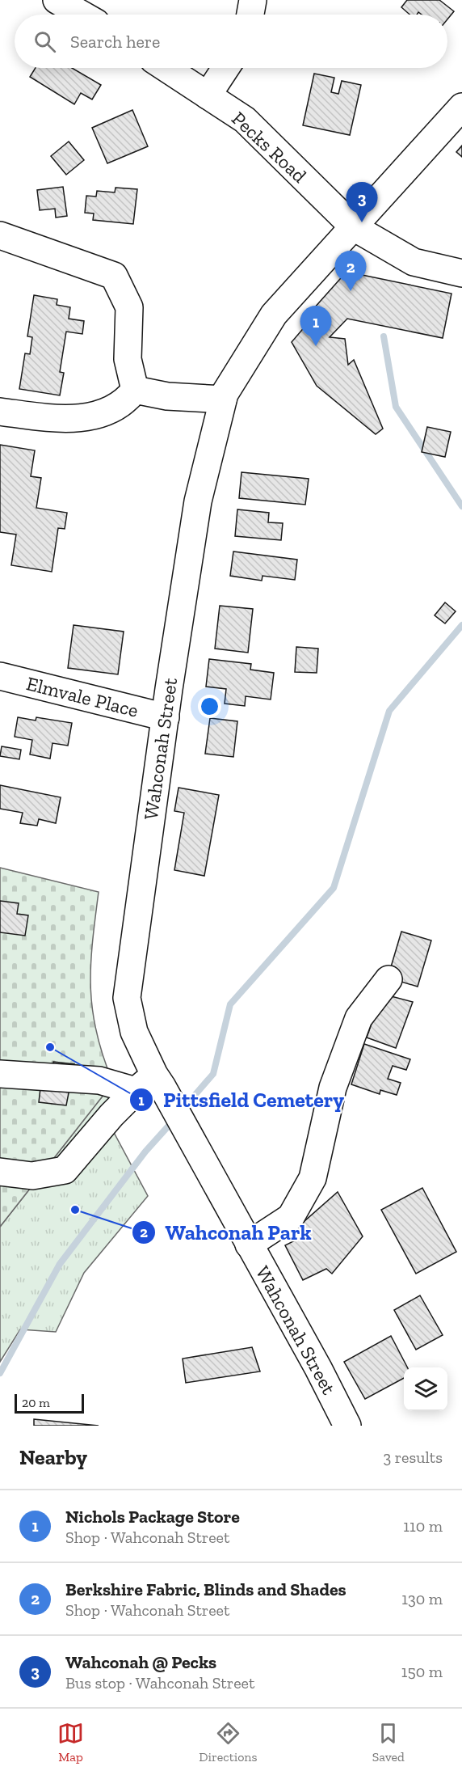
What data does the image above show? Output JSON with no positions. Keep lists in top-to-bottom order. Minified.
{"streets":{"street":["Pecks Road","Elmvale Place","Wahconah Street"]},"crossings":[["Pecks Road","Wahconah Street"],["Elmvale Place","Wahconah Street"]],"places":["Pittsfield Cemetery","Wahconah Park"],"scale_bar":"20 m","page":{"search":"Search here","pins":["3","2","1"],"scale":"20 m","heading":["Nearby","3 results"],"list":[{"mark":"1","name":"Nichols Package Store","note":"Shop · Wahconah Street","value":"110 m"},{"mark":"2","name":"Berkshire Fabric, Blinds and Shades","note":"Shop · Wahconah Street","value":"130 m"},{"mark":"3","name":"Wahconah @ Pecks","note":"Bus stop · Wahconah Street","value":"150 m"}],"nav":["Map","Directions","Saved"]}}
